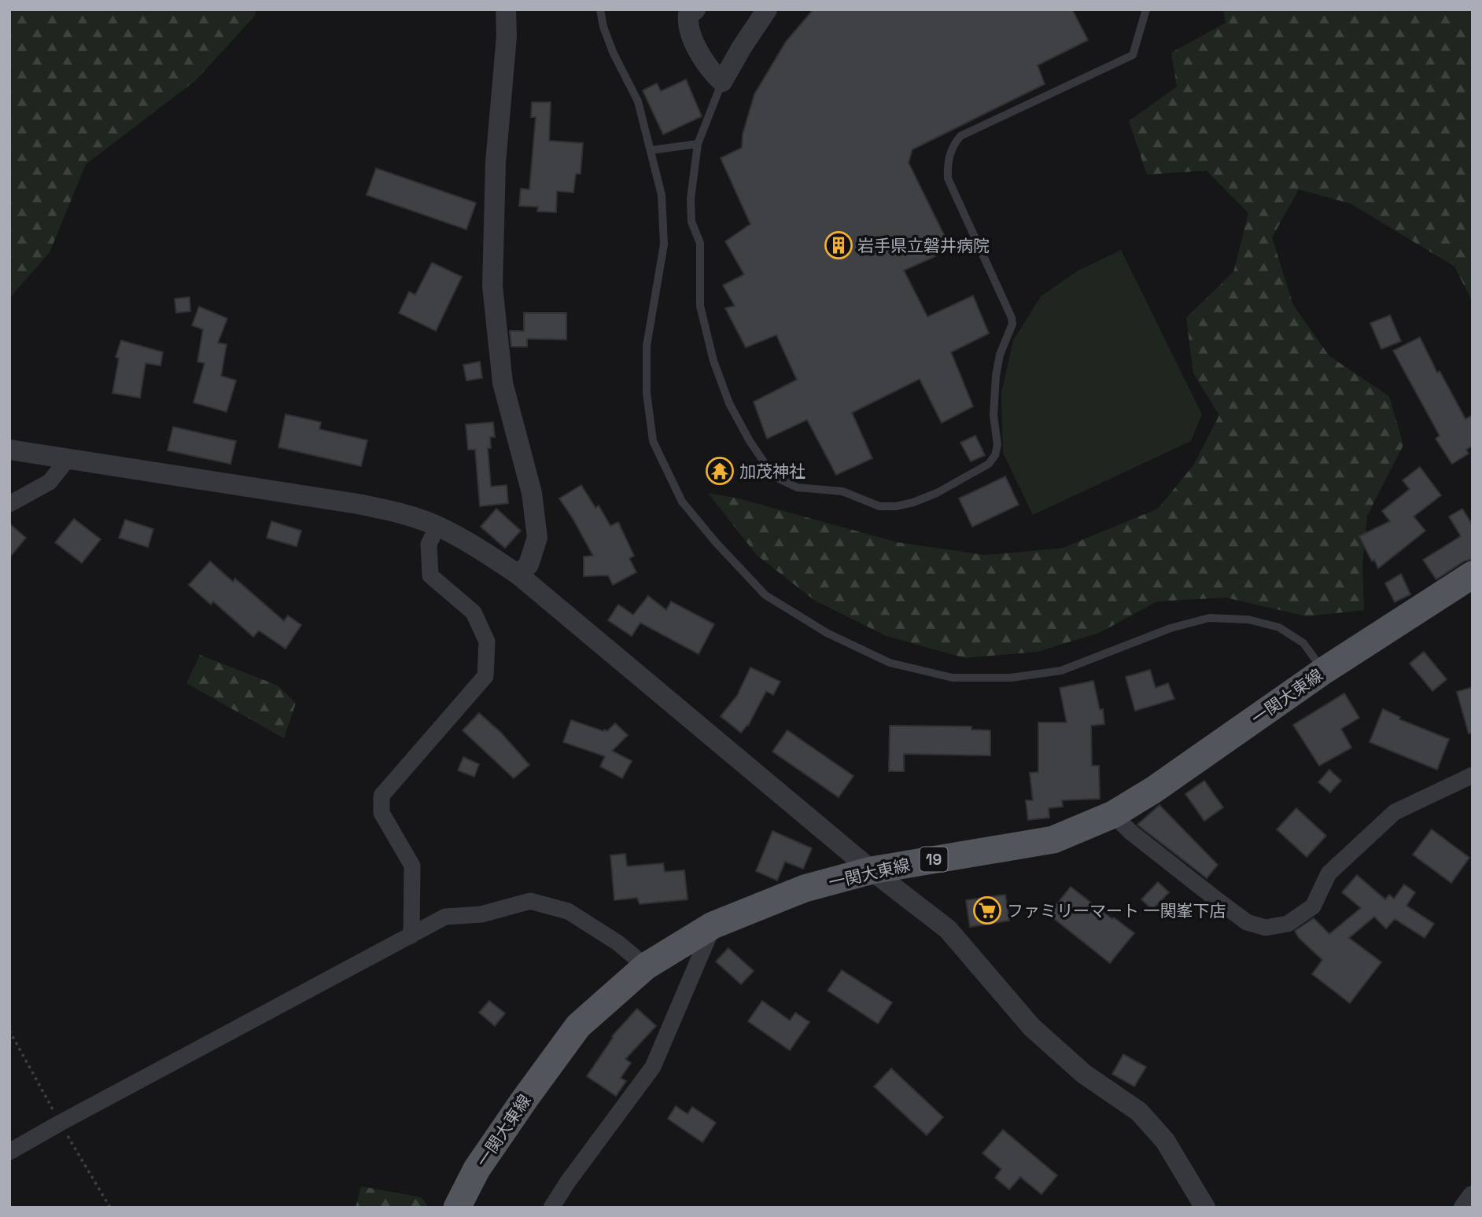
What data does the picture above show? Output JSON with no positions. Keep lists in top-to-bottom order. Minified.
{"streets":{"main road":["一関大東線","19"]},"places":{"building":["岩手県立磐井病院"],"temple":["加茂神社"],"supermarket":["ファミリーマート 一関峯下店"]}}
